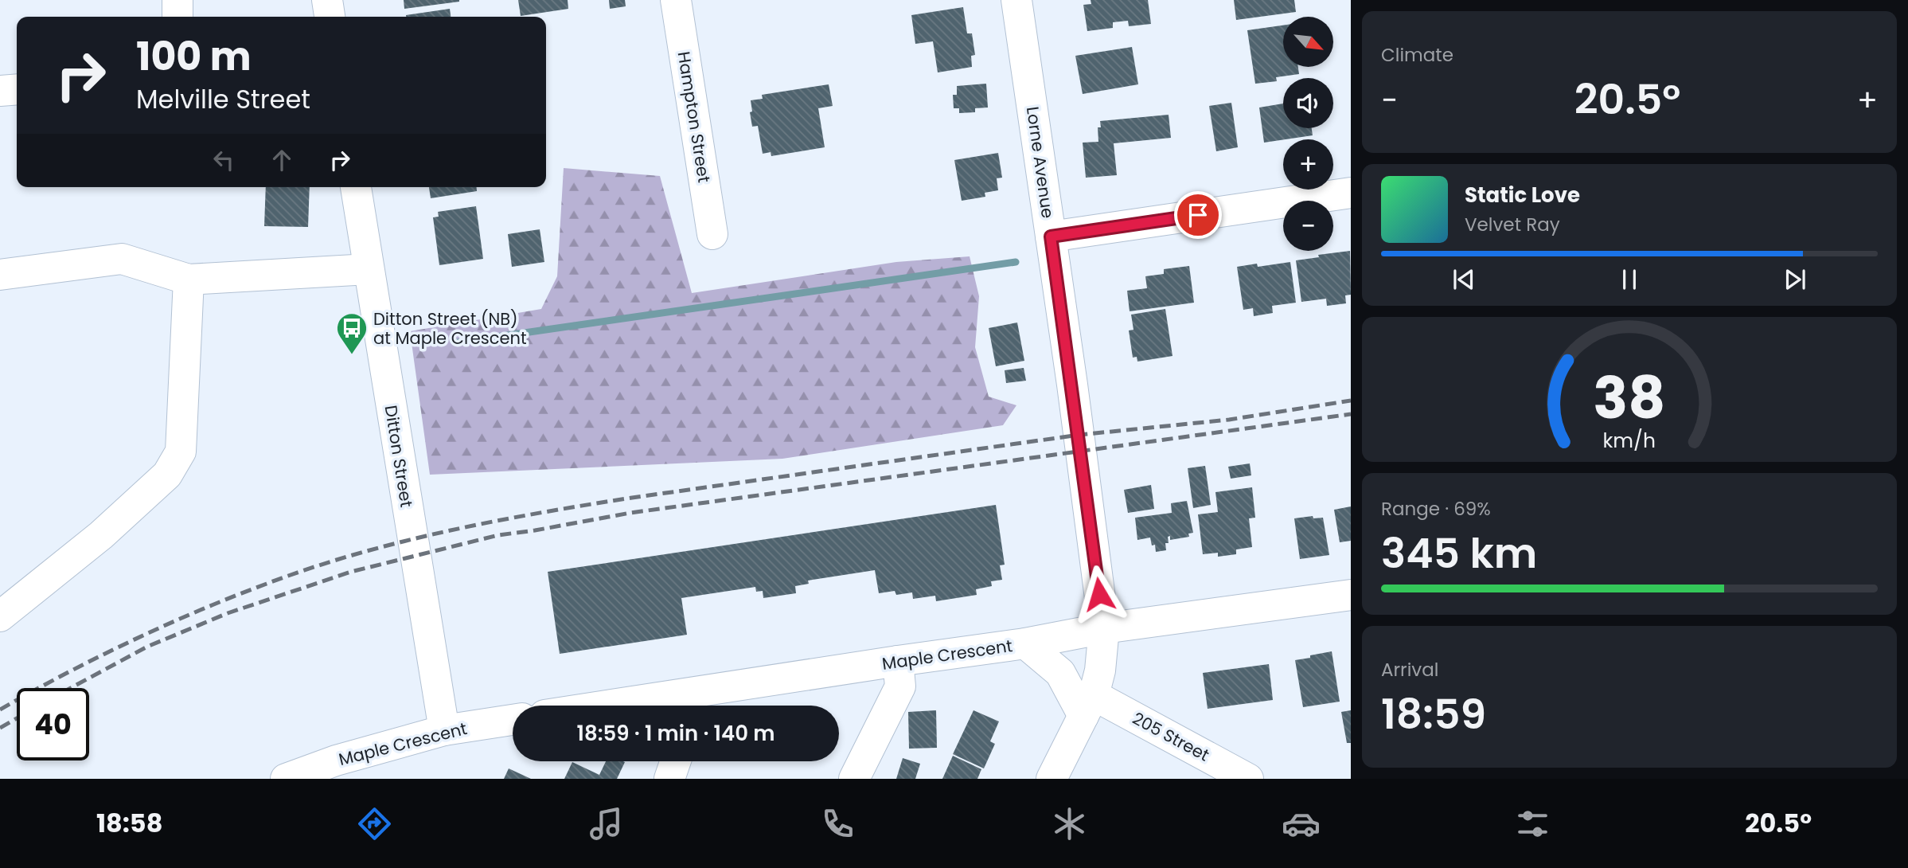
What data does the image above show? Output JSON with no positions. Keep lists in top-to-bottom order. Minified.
{"streets":{"street":["Hampton Street","Lorne Avenue","Ditton Street","Maple Crescent","205 Street"]},"crossings":[["Lorne Avenue","Maple Crescent"],["Lorne Avenue","205 Street"],["Ditton Street","Maple Crescent"]],"places":{"bus stop":["Ditton Street (NB) at Maple Crescent"]},"north":"bottom right","page":{"tile":["Climate",["Range · 69%","345 km"],["Arrival","18:59"]],"map_buttons":["+","−"],"turn":["100 m","Melville Street"],"heat":["−","20.5°","+"],"song":["Static Love","Velvet Ray"],"limit":"40","trip":"18:59 · 1 min · 140 m","tabs":["18:58","20.5°"],"gauge":["38","km/h"]}}
